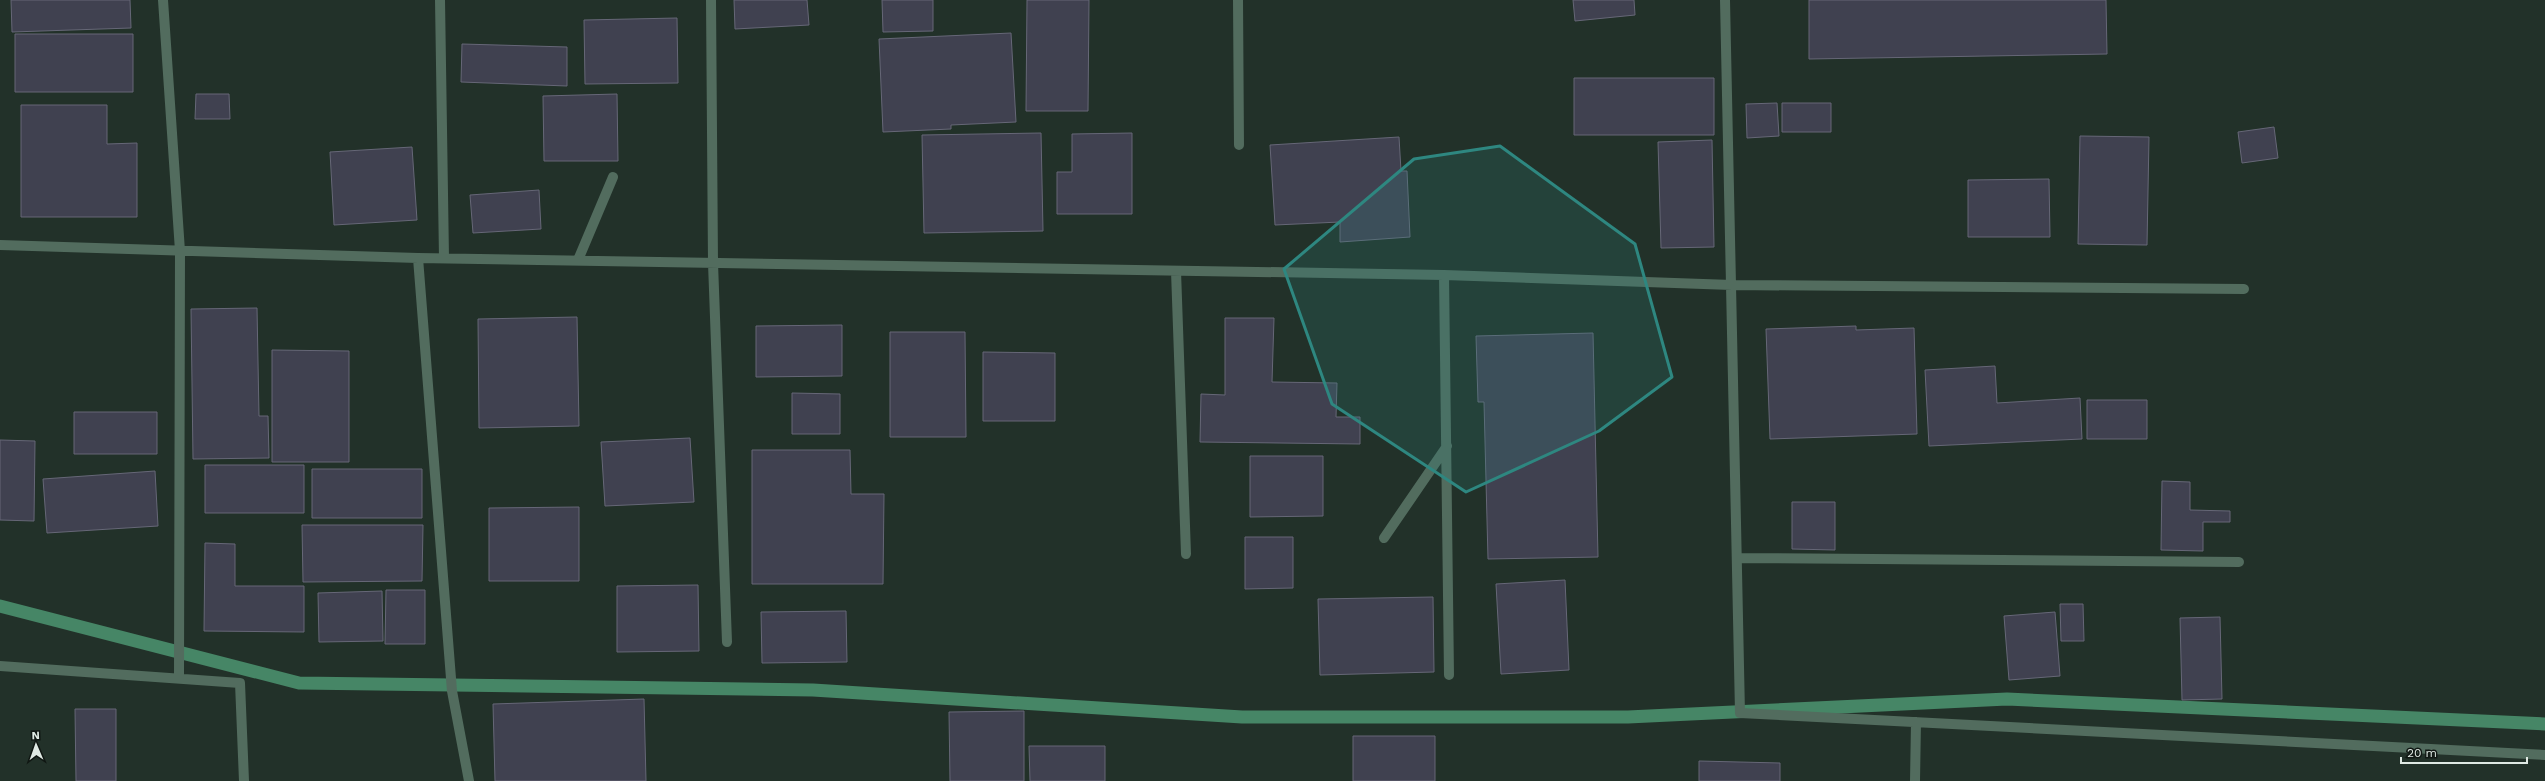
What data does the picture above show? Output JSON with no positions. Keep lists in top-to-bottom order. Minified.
{"scale_bar":"20 m","north":"top"}
